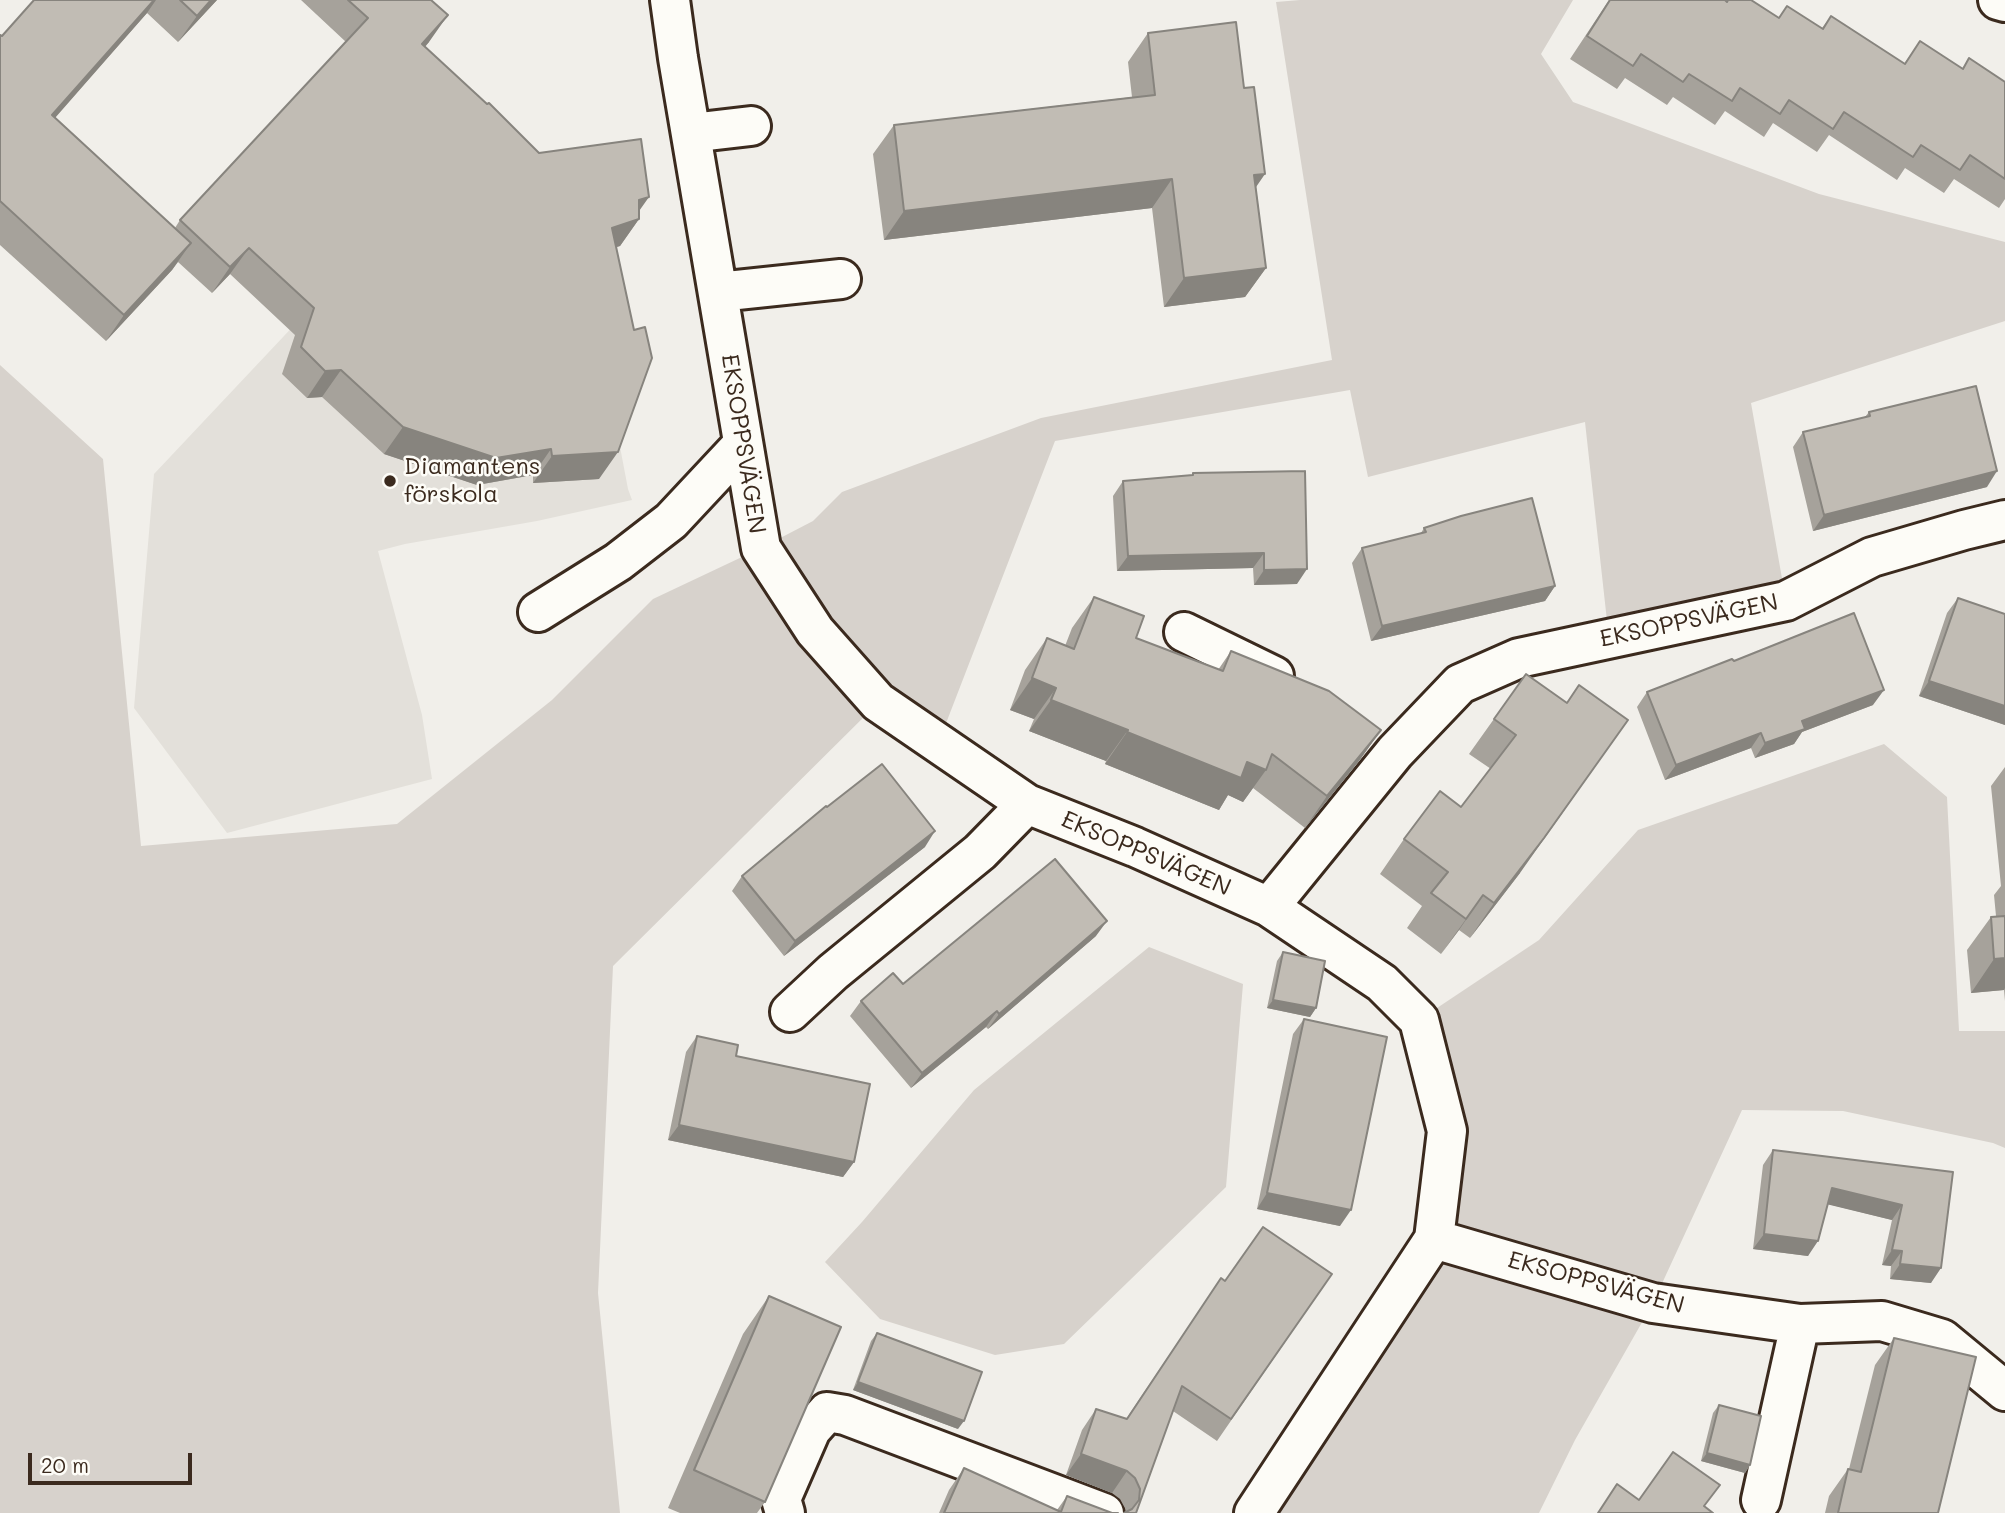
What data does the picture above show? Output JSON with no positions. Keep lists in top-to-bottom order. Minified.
{"streets":{"street":["EKSOPPSVÄGEN"]},"places":["Diamantens förskola"],"scale_bar":"20 m"}
